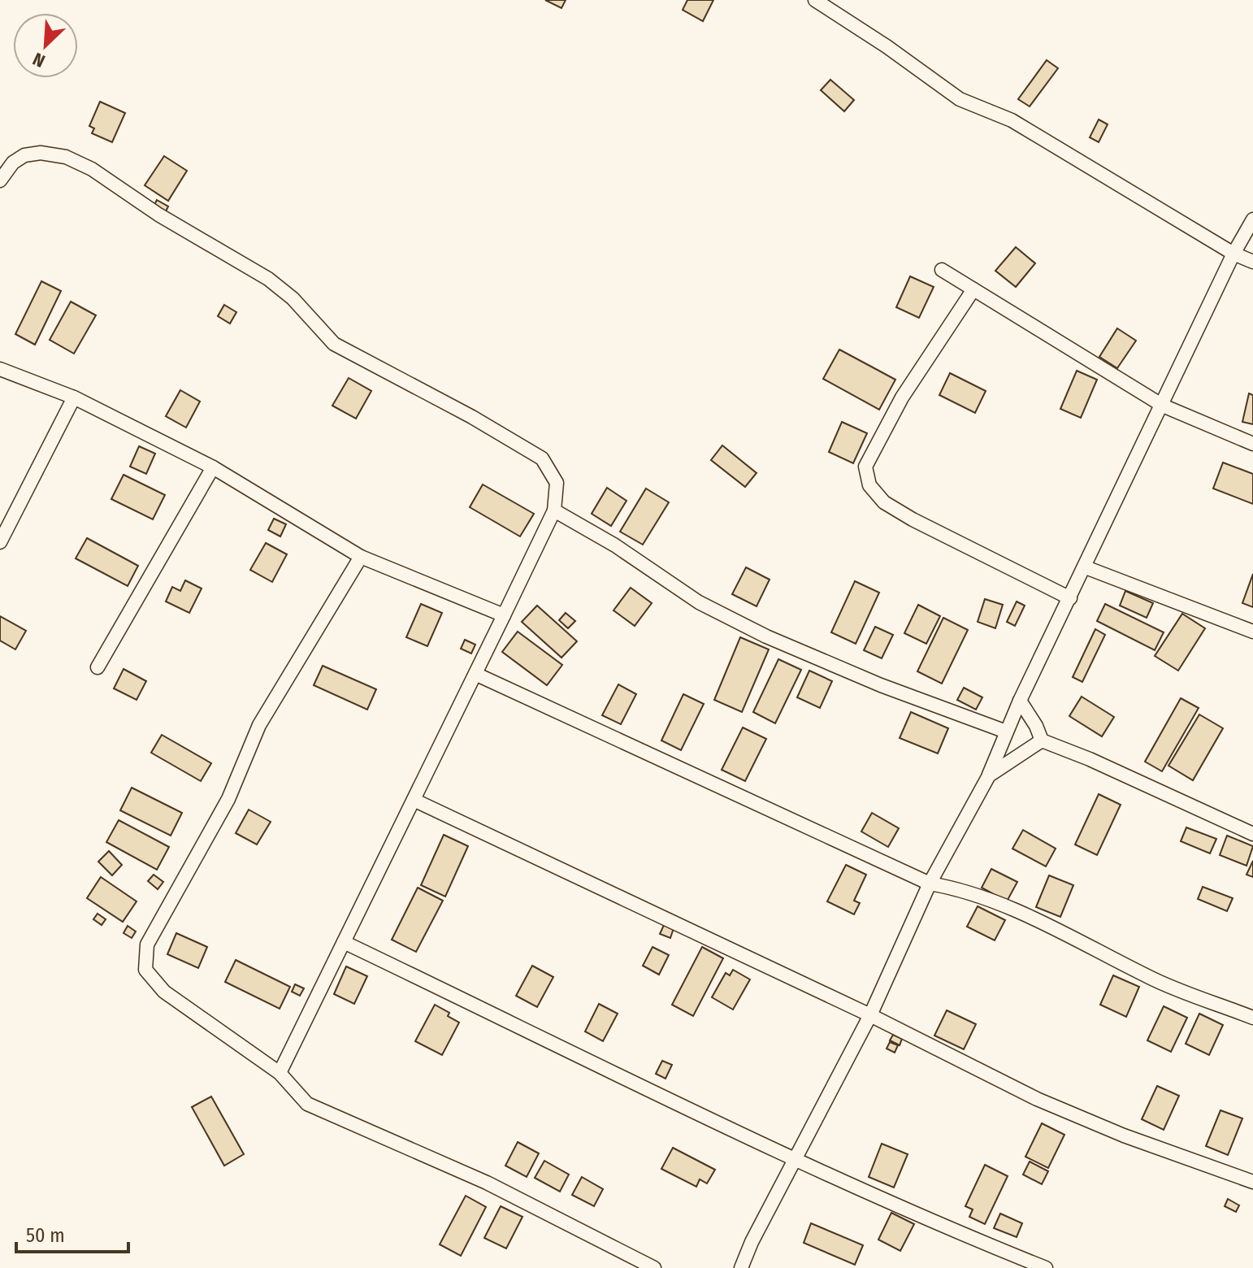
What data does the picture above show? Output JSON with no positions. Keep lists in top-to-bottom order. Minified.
{"scale_bar":"50 m","north":"bottom left"}
